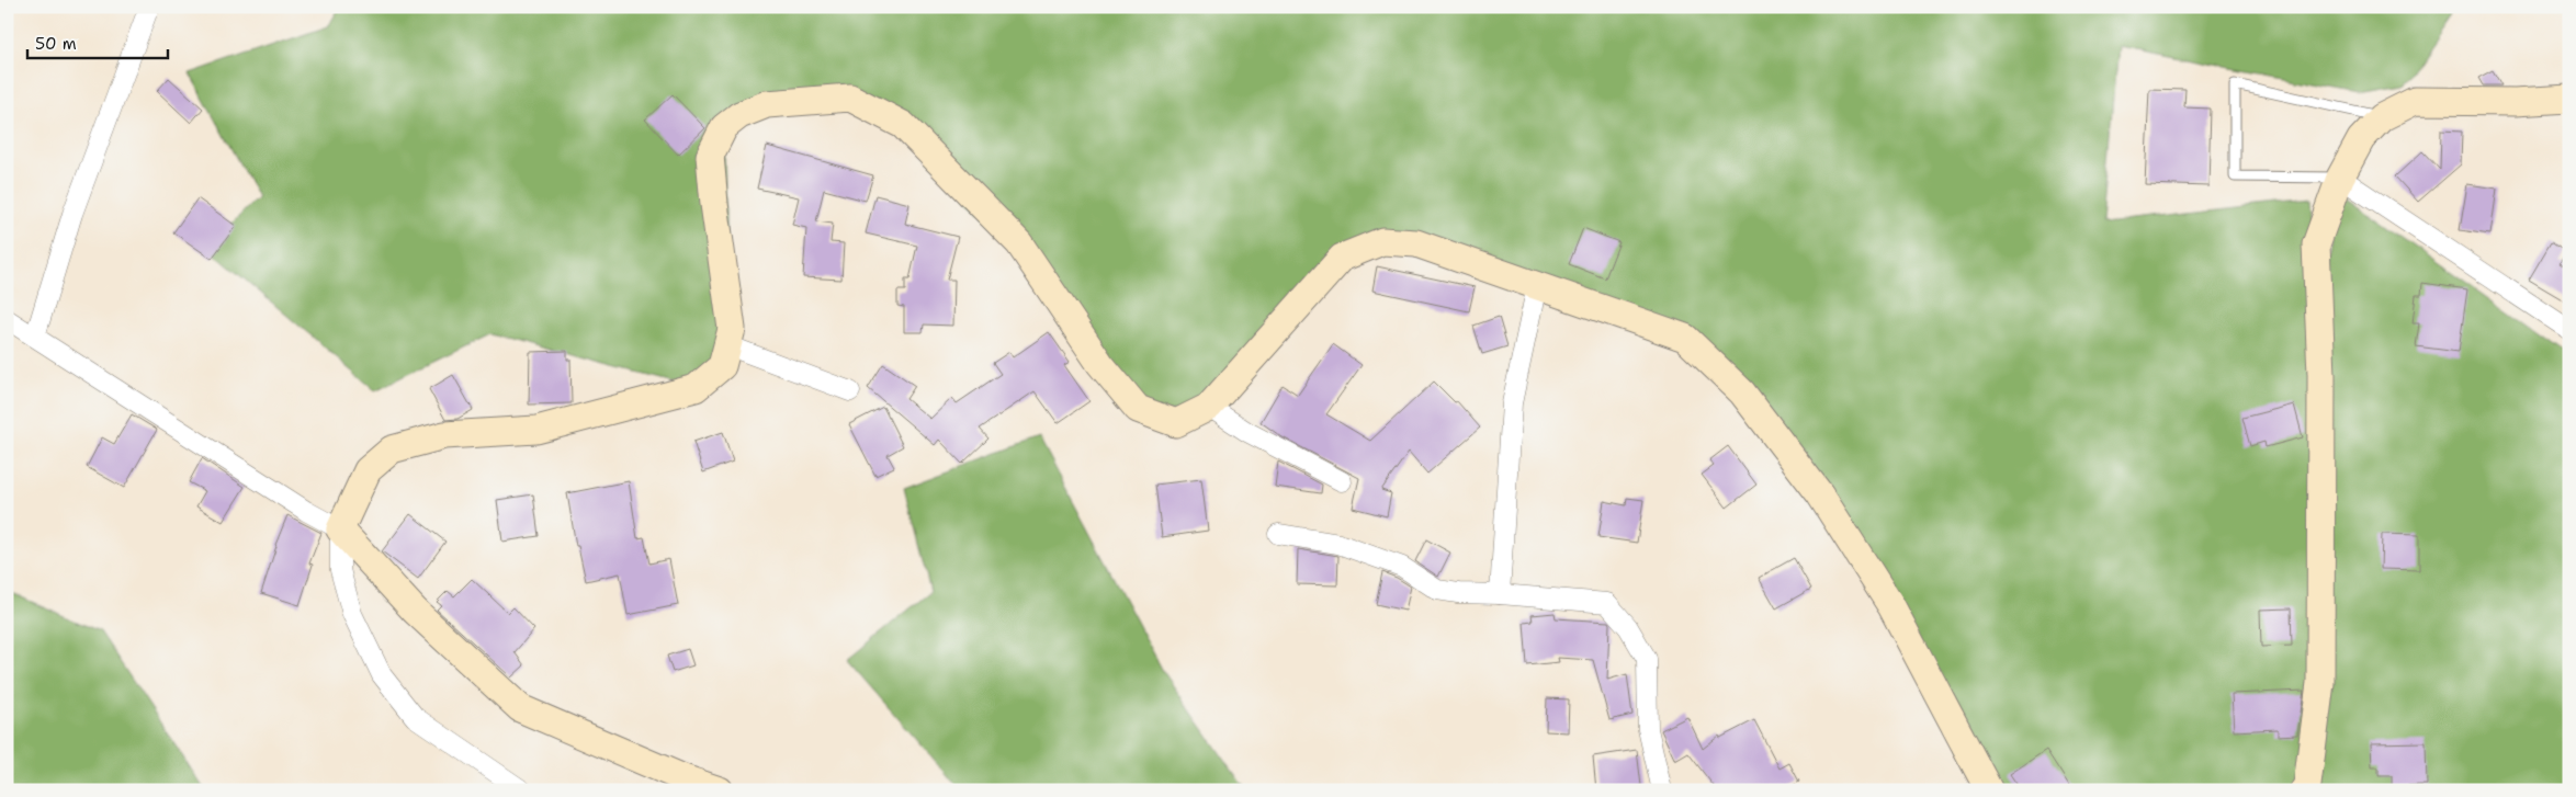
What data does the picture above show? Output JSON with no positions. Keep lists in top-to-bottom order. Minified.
{"scale_bar":"50 m"}
